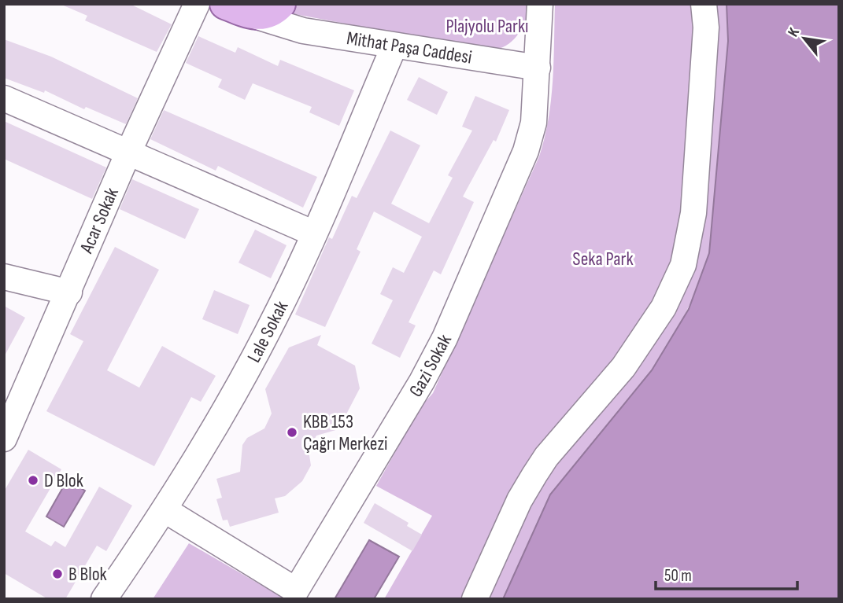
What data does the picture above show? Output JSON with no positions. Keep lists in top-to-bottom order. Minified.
{"streets":{"main road":["Mithat Paşa Caddesi"],"street":["Acar Sokak","Lale Sokak","Gazi Sokak"]},"crossings":[["Mithat Paşa Caddesi","Lale Sokak"],["Mithat Paşa Caddesi","Gazi Sokak"],["Lale Sokak","Gazi Sokak"]],"parks":["Plajyolu Parkı","Seka Park"],"places":["KBB 153 Çağrı Merkezi","D Blok","B Blok"],"scale_bar":"50 m","north":"top left"}
